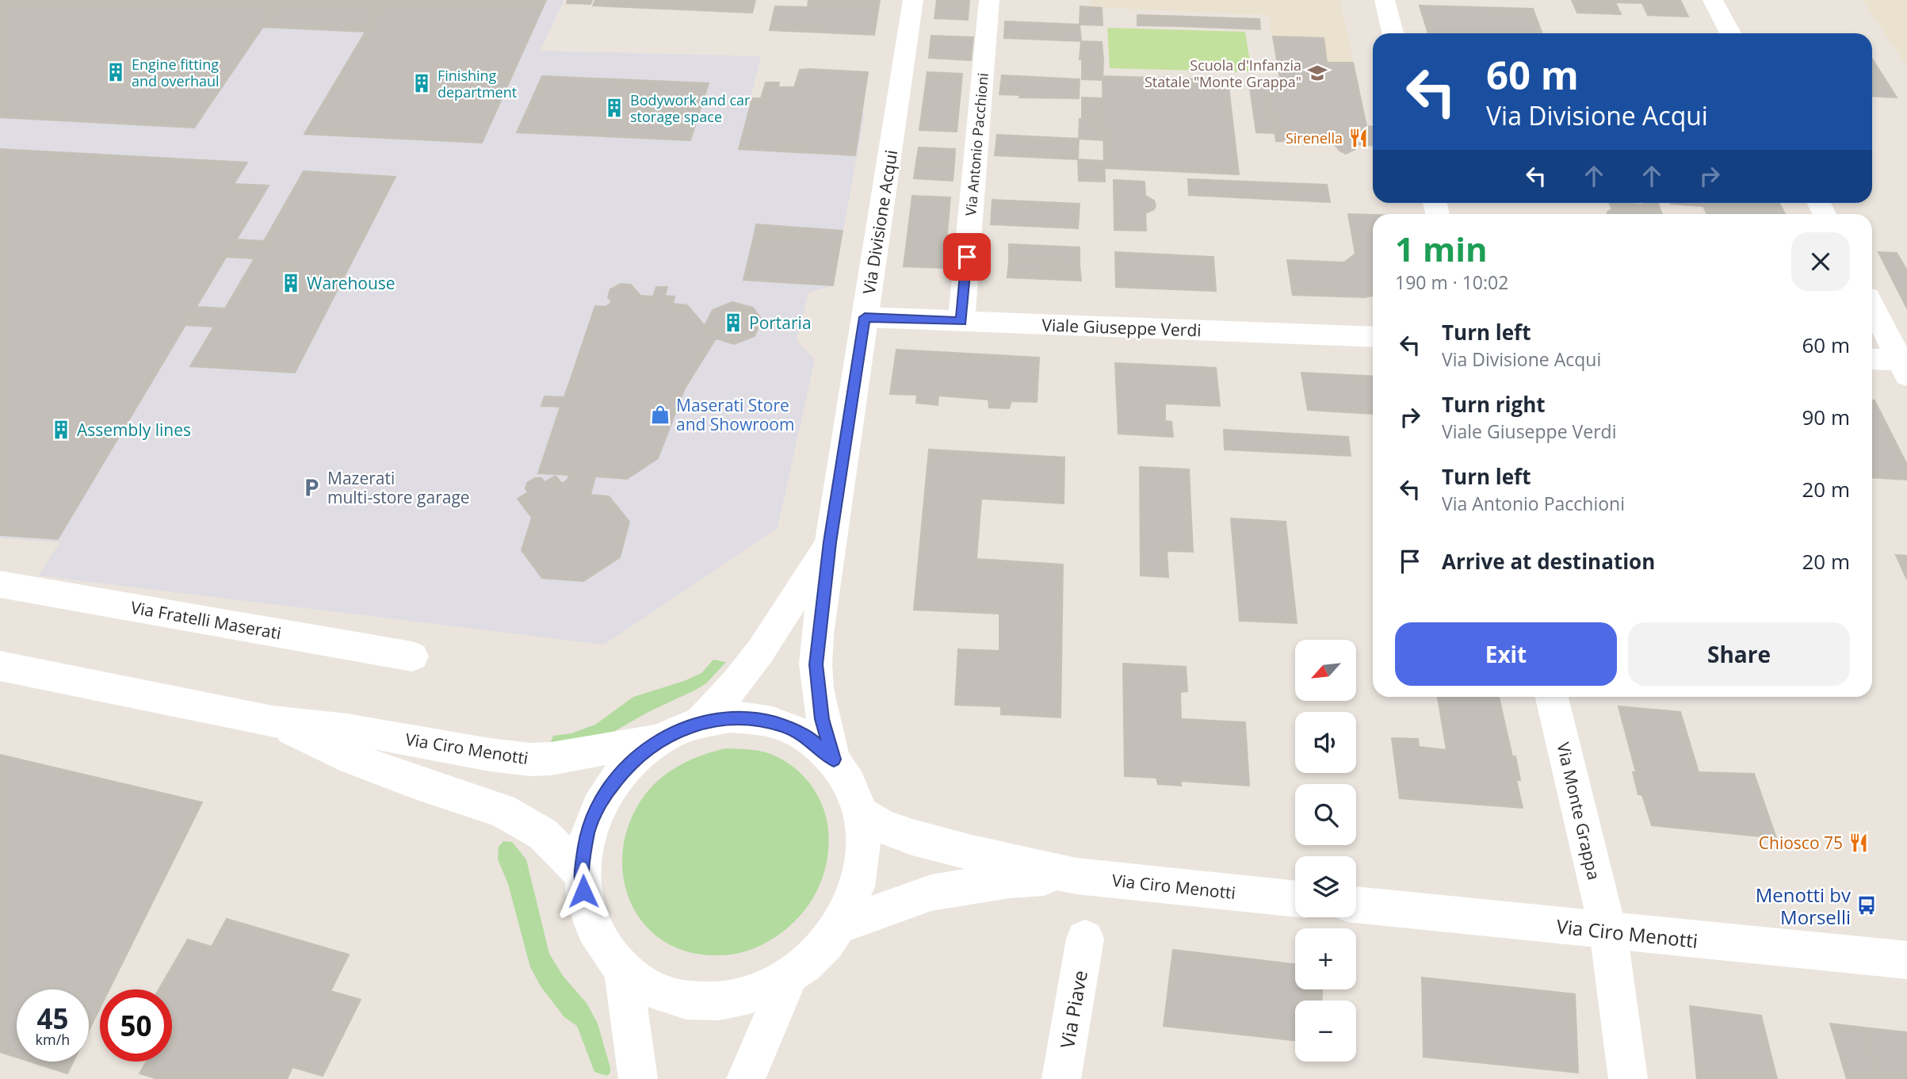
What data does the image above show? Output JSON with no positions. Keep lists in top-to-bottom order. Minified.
{"streets":{"main road":["Via Antonio Pacchioni","Via Divisione Acqui","Viale Giuseppe Verdi","Via Fratelli Maserati","Via Ciro Menotti","Via Monte Grappa","Via Piave"]},"crossings":[["Via Antonio Pacchioni","Viale Giuseppe Verdi"],["Via Divisione Acqui","Viale Giuseppe Verdi"],["Via Ciro Menotti","Via Monte Grappa"]],"places":{"building":["Engine fitting and overhaul","Finishing department","Bodywork and car storage space","Warehouse","Portaria","Assembly lines"],"school or university":["Scuola d'Infanzia Statale \"Monte Grappa\""],"restaurant":["Sirenella","Chiosco 75"],"shop":["Maserati Store and Showroom"],"parking":["Mazerati multi-store garage"],"bus stop":["Menotti bv Morselli"]},"north":"bottom left","page":{"turn":["60 m","Via Divisione Acqui"],"heading":["1 min","190 m · 10:02"],"list":[{"name":"Turn left","note":"Via Divisione Acqui","value":"60 m"},{"name":"Turn right","note":"Viale Giuseppe Verdi","value":"90 m"},{"name":"Turn left","note":"Via Antonio Pacchioni","value":"20 m"},{"name":"Arrive at destination","value":"20 m"}],"buttons":["Exit","Share"],"map_buttons":["+","−"],"speed":"45 km/h","limit":"50"}}
